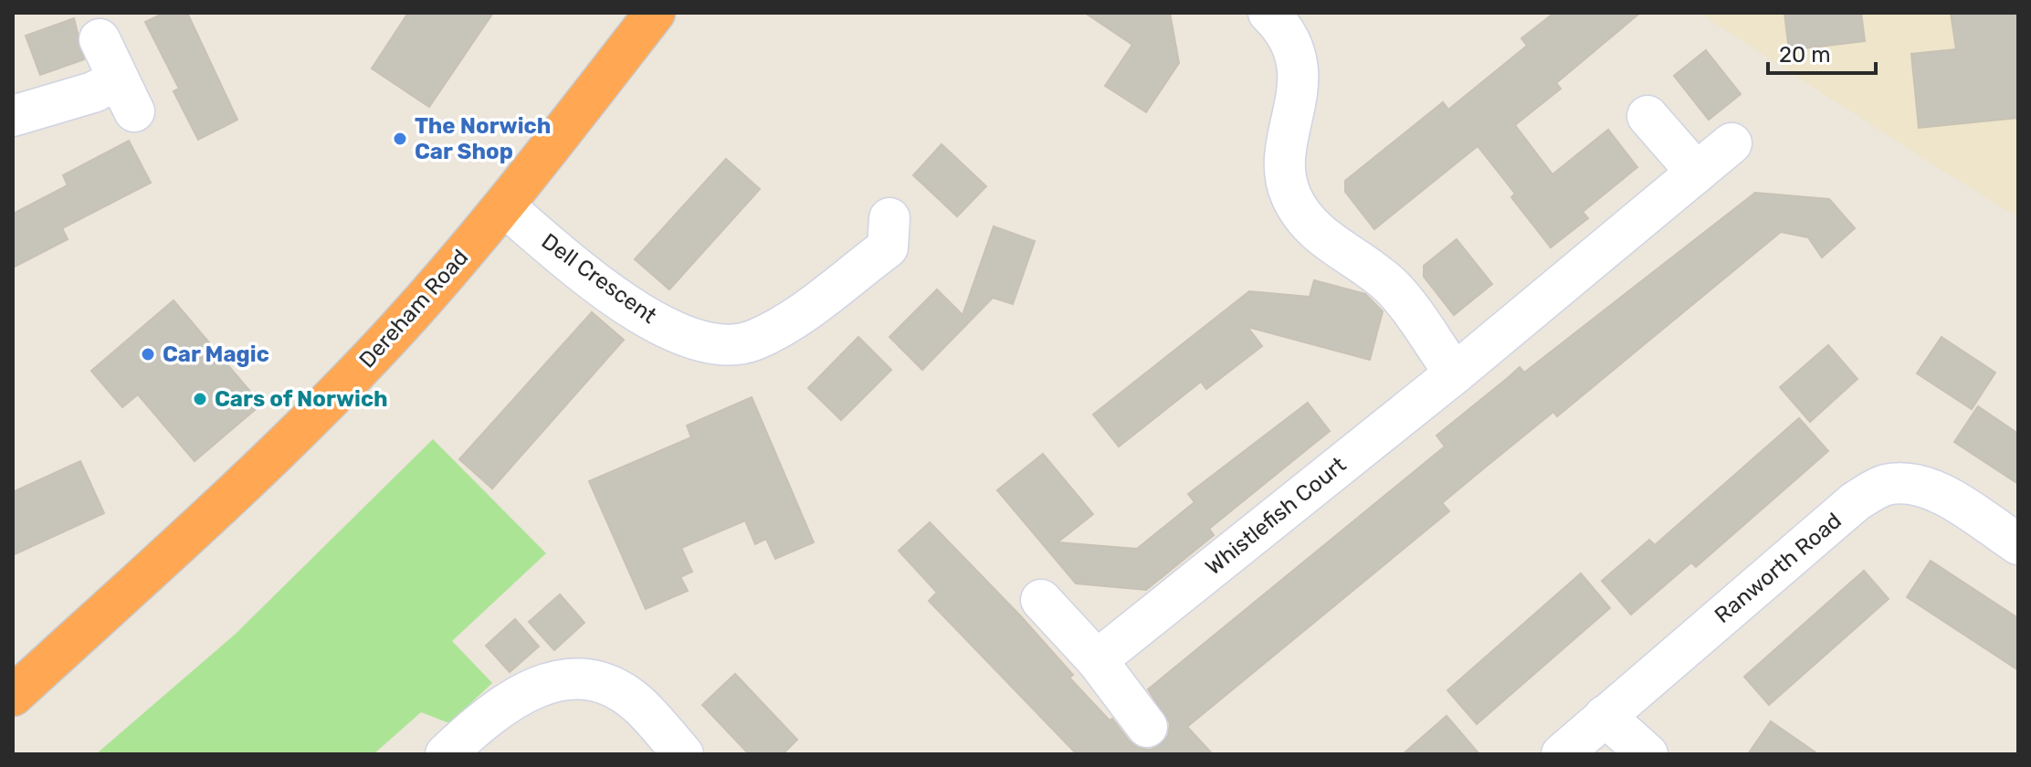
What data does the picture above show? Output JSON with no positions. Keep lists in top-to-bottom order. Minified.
{"streets":{"highway":["Dereham Road"],"street":["Dell Crescent","Whistlefish Court","Ranworth Road"]},"crossings":[["Dell Crescent","Dereham Road"]],"places":["The Norwich Car Shop","Car Magic","Cars of Norwich"],"scale_bar":"20 m"}
